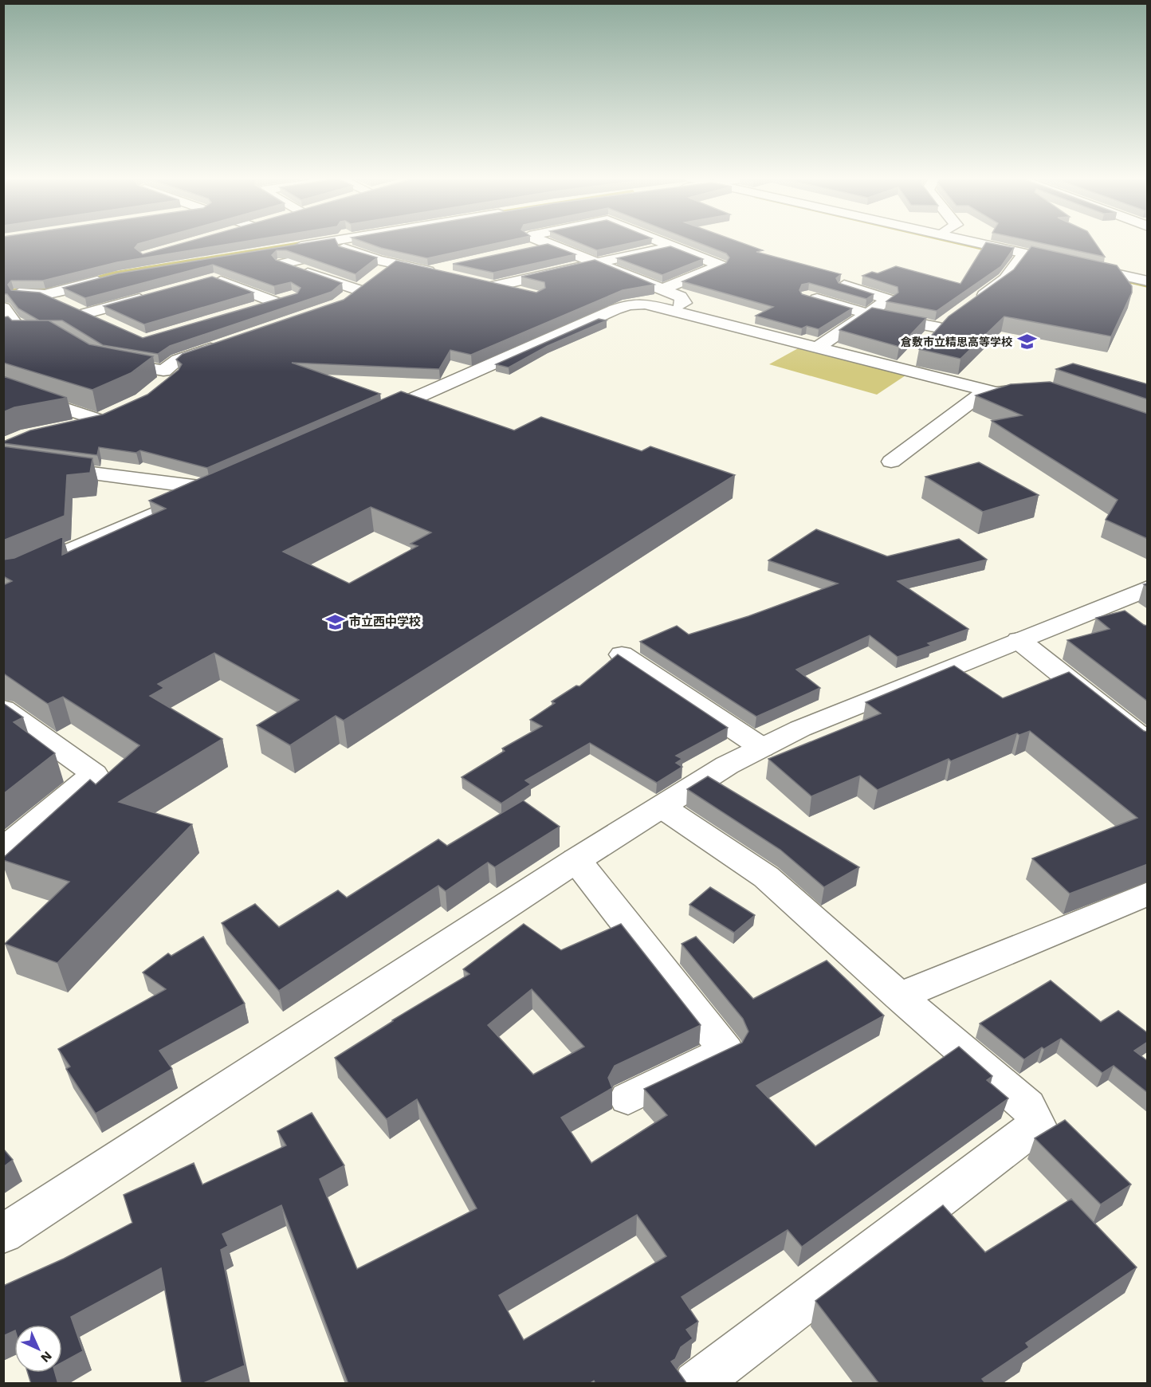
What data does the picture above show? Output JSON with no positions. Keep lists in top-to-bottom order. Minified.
{"places":{"school or university":["倉敷市立精思高等学校","市立西中学校"]},"north":"bottom right"}
